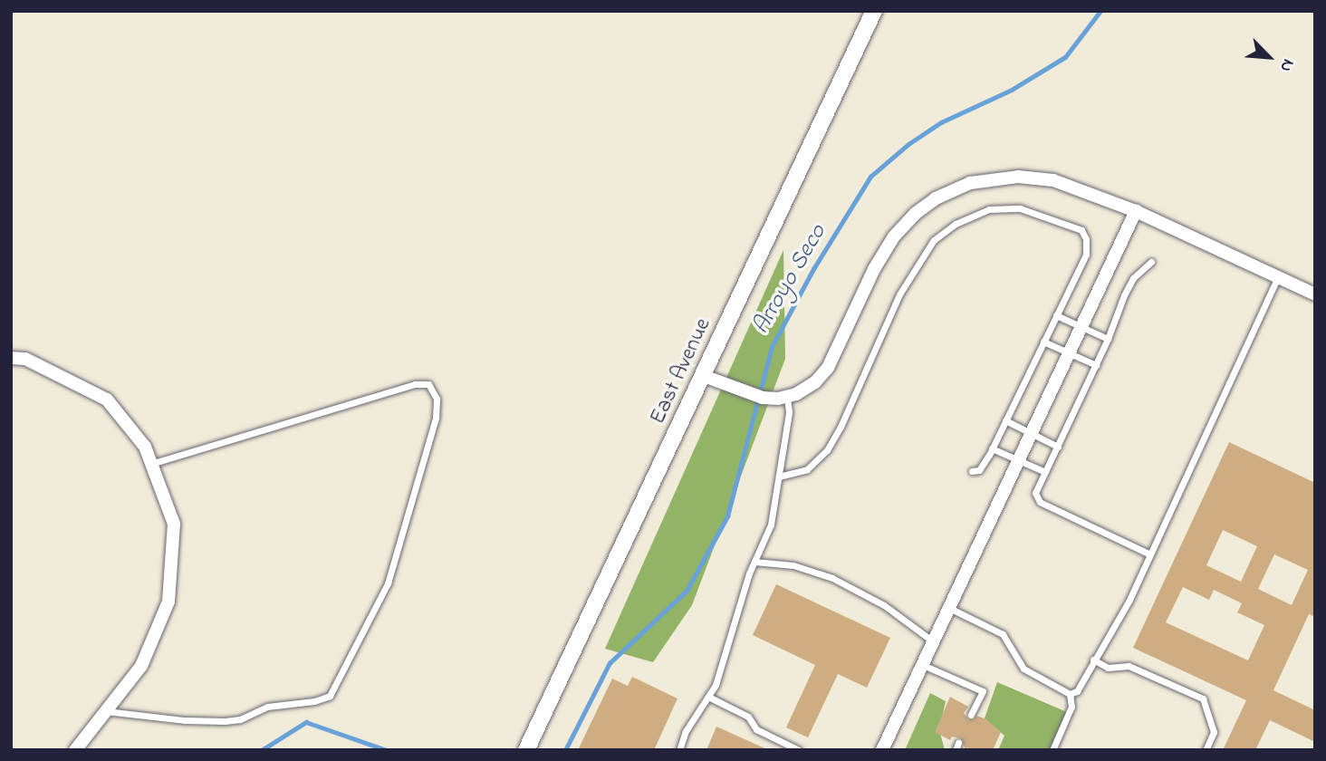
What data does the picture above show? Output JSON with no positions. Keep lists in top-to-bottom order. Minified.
{"streets":{"street":["East Avenue"]},"water":["Arroyo Seco"],"north":"bottom right"}
